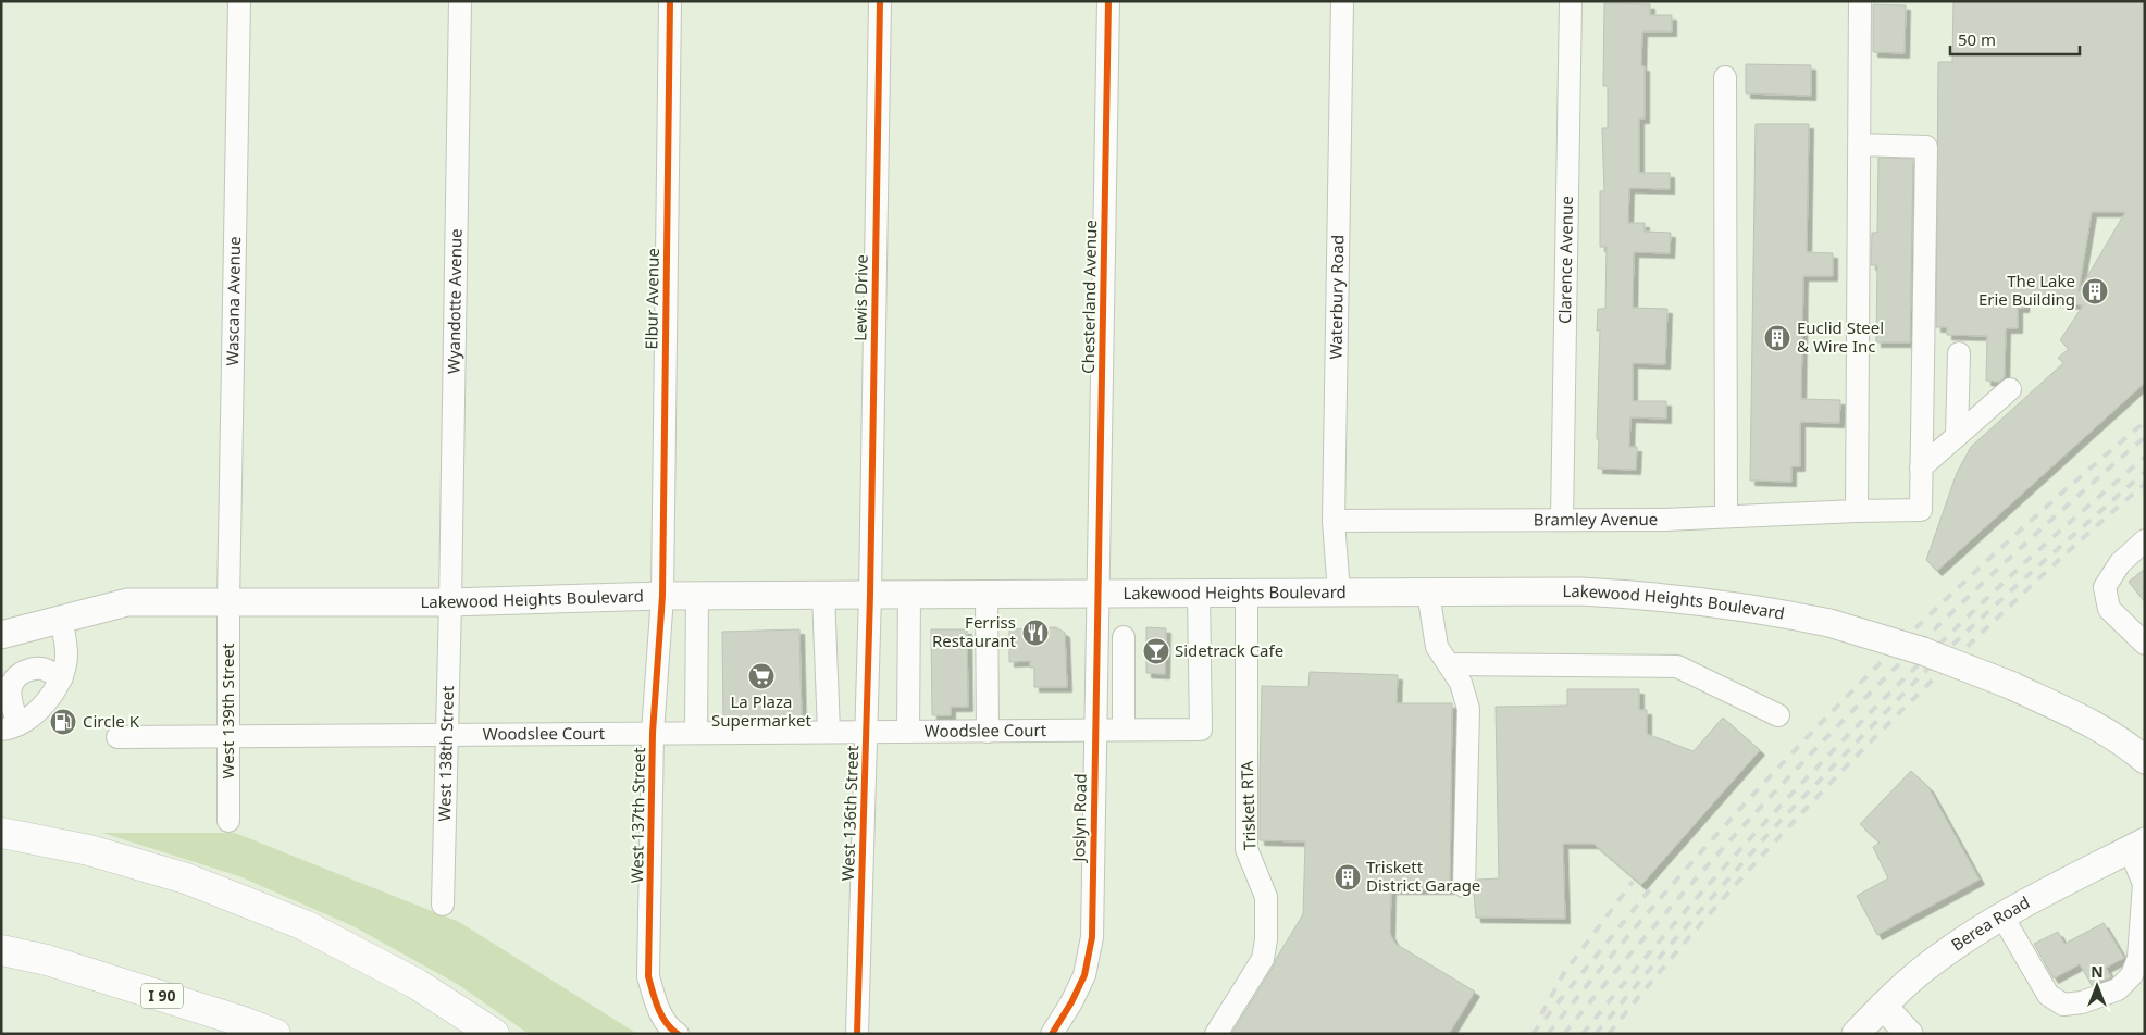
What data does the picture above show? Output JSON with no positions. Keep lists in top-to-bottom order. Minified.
{"streets":{"highway":["I 90"],"main road":["Lakewood Heights Boulevard","Berea Road"],"street":["Clarence Avenue","Chesterland Avenue","Waterbury Road","Lewis Drive","Elbur Avenue","Wascana Avenue","Wyandotte Avenue","Bramley Avenue","West 139th Street","Woodslee Court","West 138th Street","Triskett RTA","West 136th Street","West 137th Street","Joslyn Road"]},"crossings":[["Clarence Avenue","Bramley Avenue"],["Chesterland Avenue","Lakewood Heights Boulevard"],["Chesterland Avenue","Joslyn Road"],["Waterbury Road","Bramley Avenue"],["Waterbury Road","Lakewood Heights Boulevard"],["Lewis Drive","Lakewood Heights Boulevard"],["Lewis Drive","West 136th Street"],["Elbur Avenue","Lakewood Heights Boulevard"],["Elbur Avenue","West 137th Street"],["Wascana Avenue","Lakewood Heights Boulevard"],["Wascana Avenue","West 139th Street"],["Wyandotte Avenue","Lakewood Heights Boulevard"],["Wyandotte Avenue","West 138th Street"],["Lakewood Heights Boulevard","West 139th Street"],["Lakewood Heights Boulevard","Woodslee Court"],["Lakewood Heights Boulevard","West 138th Street"],["Lakewood Heights Boulevard","Triskett RTA"],["Lakewood Heights Boulevard","West 136th Street"],["Lakewood Heights Boulevard","West 137th Street"],["Lakewood Heights Boulevard","Joslyn Road"],["West 139th Street","Woodslee Court"],["Woodslee Court","West 138th Street"],["Woodslee Court","West 136th Street"],["Woodslee Court","West 137th Street"],["Woodslee Court","Joslyn Road"]],"places":{"building":["The Lake Erie Building","Euclid Steel & Wire Inc","Triskett District Garage"],"restaurant":["Ferriss Restaurant"],"bar":["Sidetrack Cafe"],"supermarket":["La Plaza Supermarket"],"fuel station":["Circle K"]},"scale_bar":"50 m","north":"top"}
